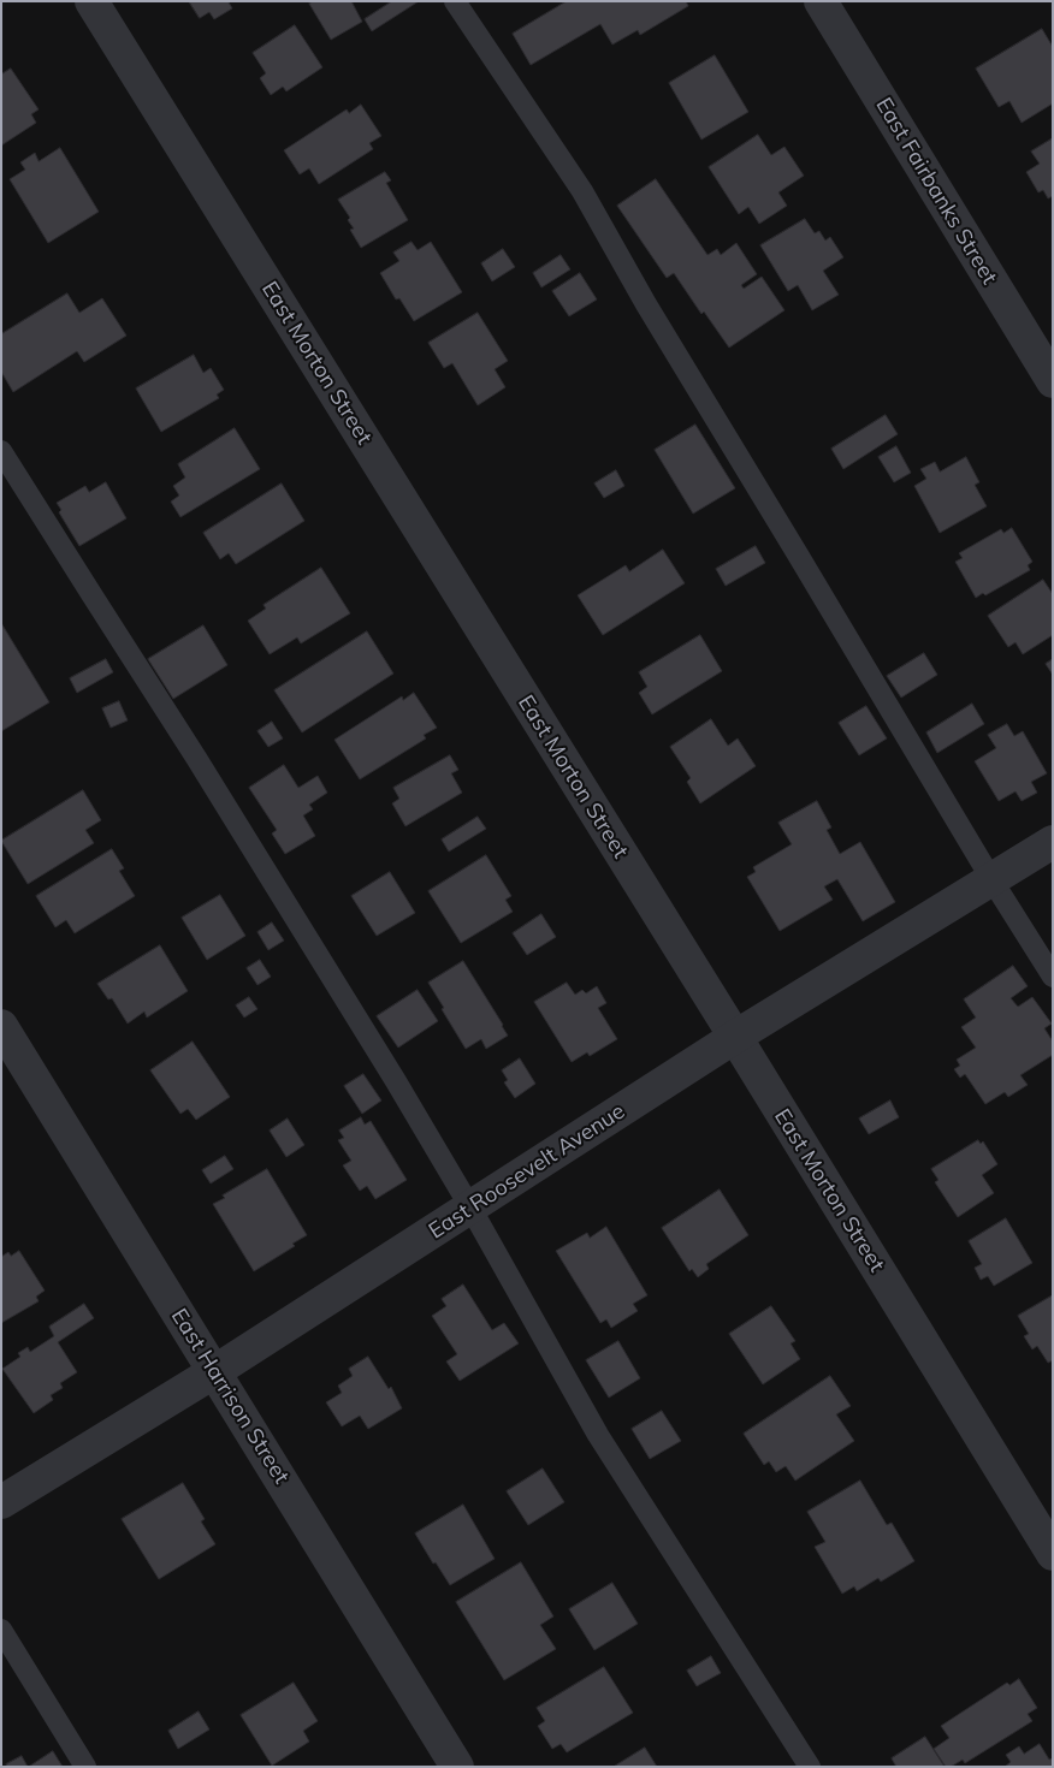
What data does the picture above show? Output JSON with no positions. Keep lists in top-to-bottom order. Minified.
{"streets":{"street":["East Fairbanks Street","East Morton Street","East Roosevelt Avenue","East Harrison Street"]},"crossings":[["East Morton Street","East Roosevelt Avenue"],["East Roosevelt Avenue","East Harrison Street"]]}
